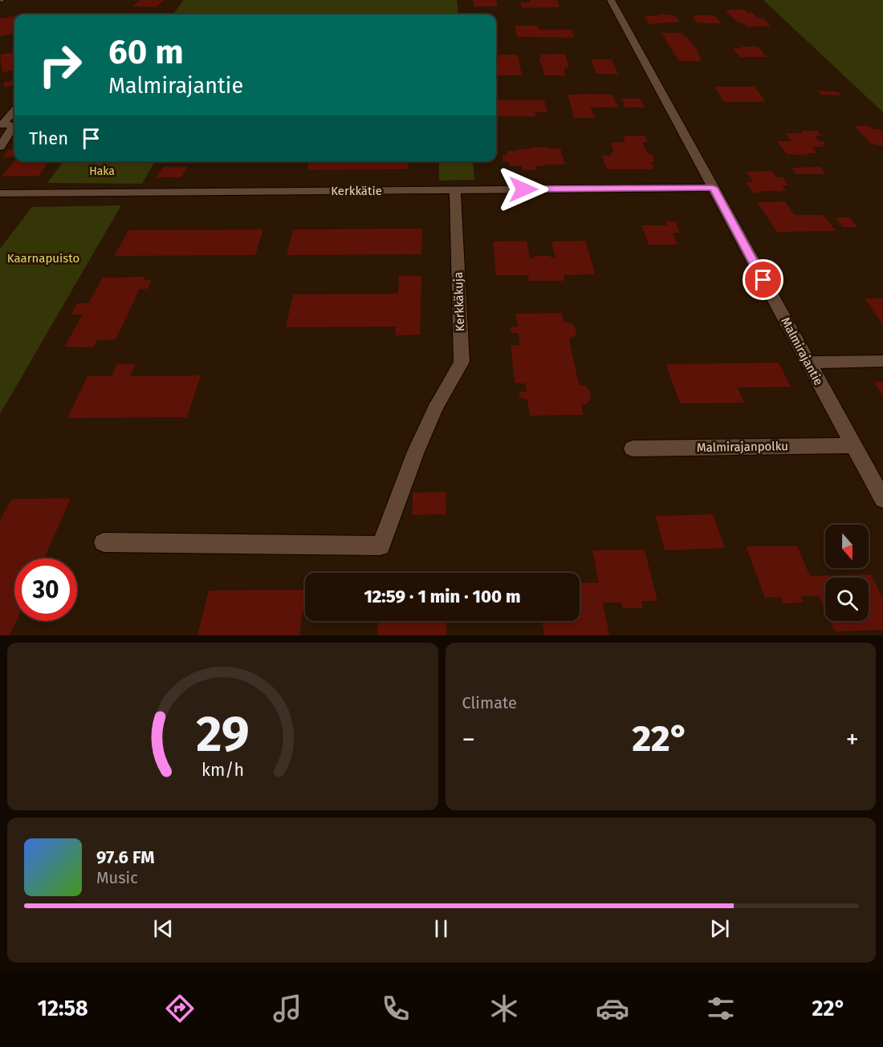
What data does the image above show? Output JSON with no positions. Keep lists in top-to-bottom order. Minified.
{"streets":{"street":["Kerkkätie","Kerkkäkuja","Malmirajantie","Malmirajanpolku"]},"crossings":[["Kerkkätie","Kerkkäkuja"],["Kerkkätie","Malmirajantie"],["Malmirajantie","Malmirajanpolku"]],"parks":["Haka","Kaarnapuisto"],"north":"bottom","page":{"turn":["60 m","Malmirajantie"],"then":"Then","limit":"30","trip":"12:59 · 1 min · 100 m","tile":"Climate","heat":["−","22°","+"],"song":["97.6 FM","Music"],"tabs":["12:58","22°"],"gauge":["29","km/h"]}}
